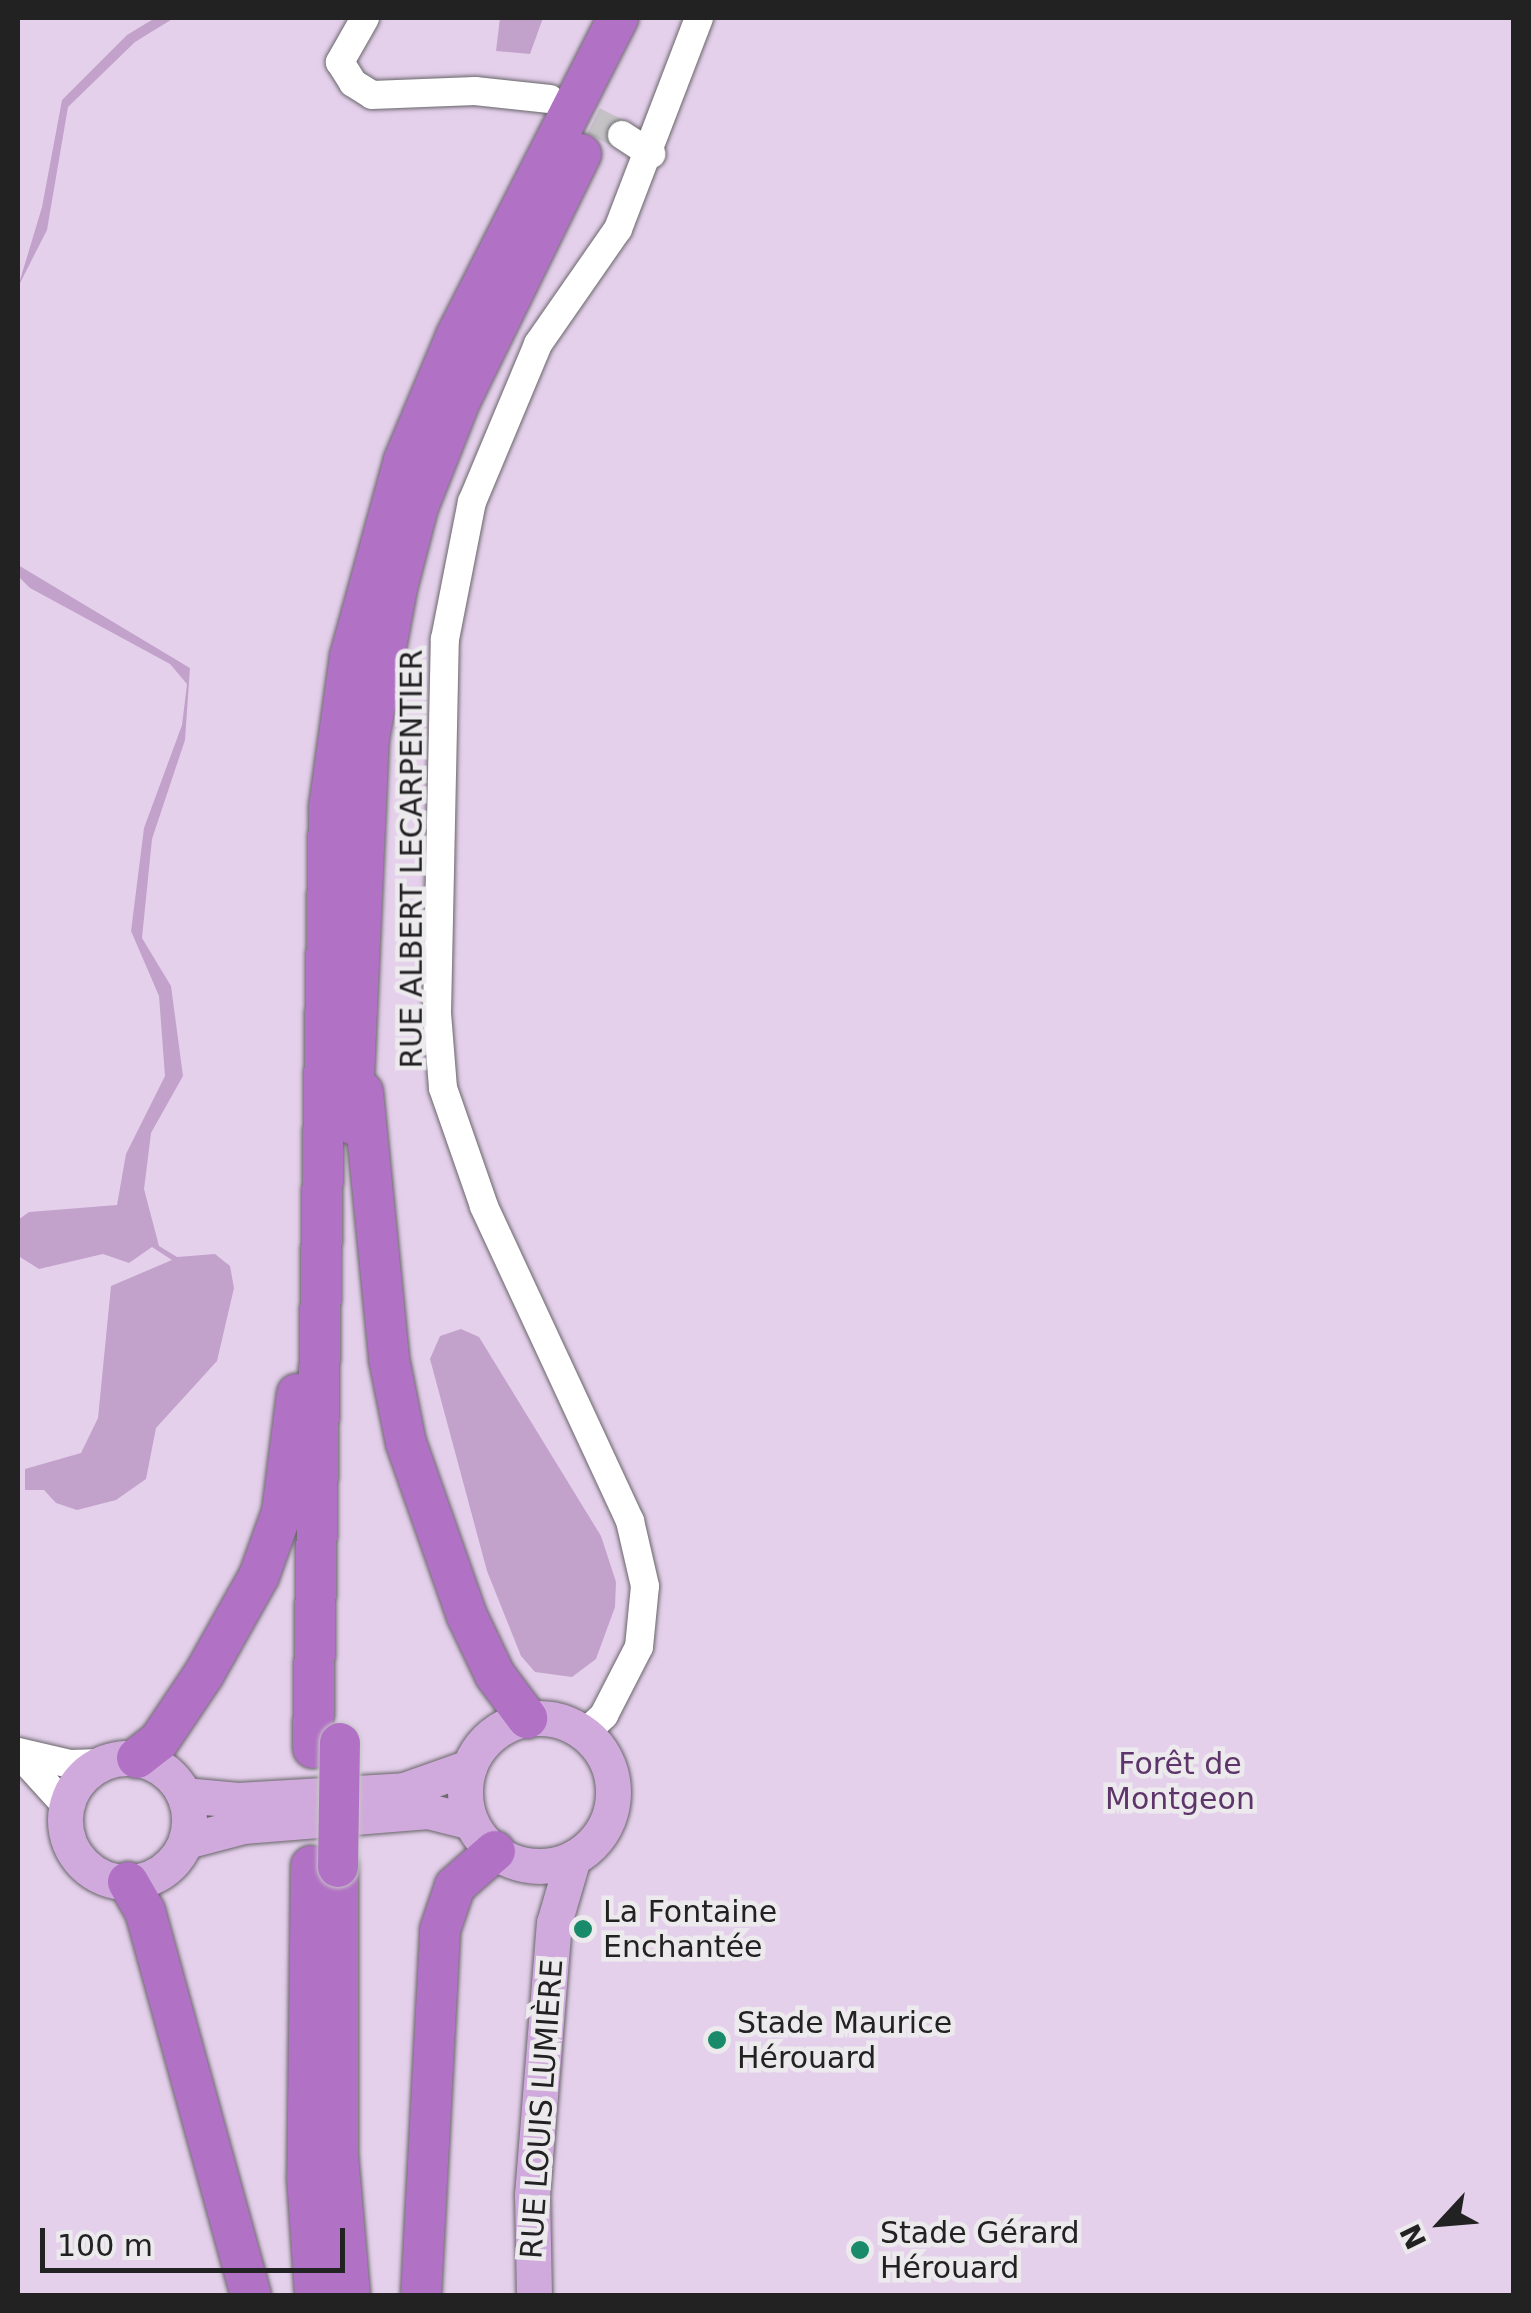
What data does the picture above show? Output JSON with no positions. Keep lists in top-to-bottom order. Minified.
{"streets":{"main road":["RUE LOUIS LUMIÈRE"],"street":["RUE ALBERT LECARPENTIER"]},"crossings":[["RUE ALBERT LECARPENTIER","RUE LOUIS LUMIÈRE"]],"parks":["Forêt de Montgeon"],"places":["La Fontaine Enchantée","Stade Maurice Hérouard","Stade Gérard Hérouard"],"scale_bar":"100 m","north":"bottom left"}
